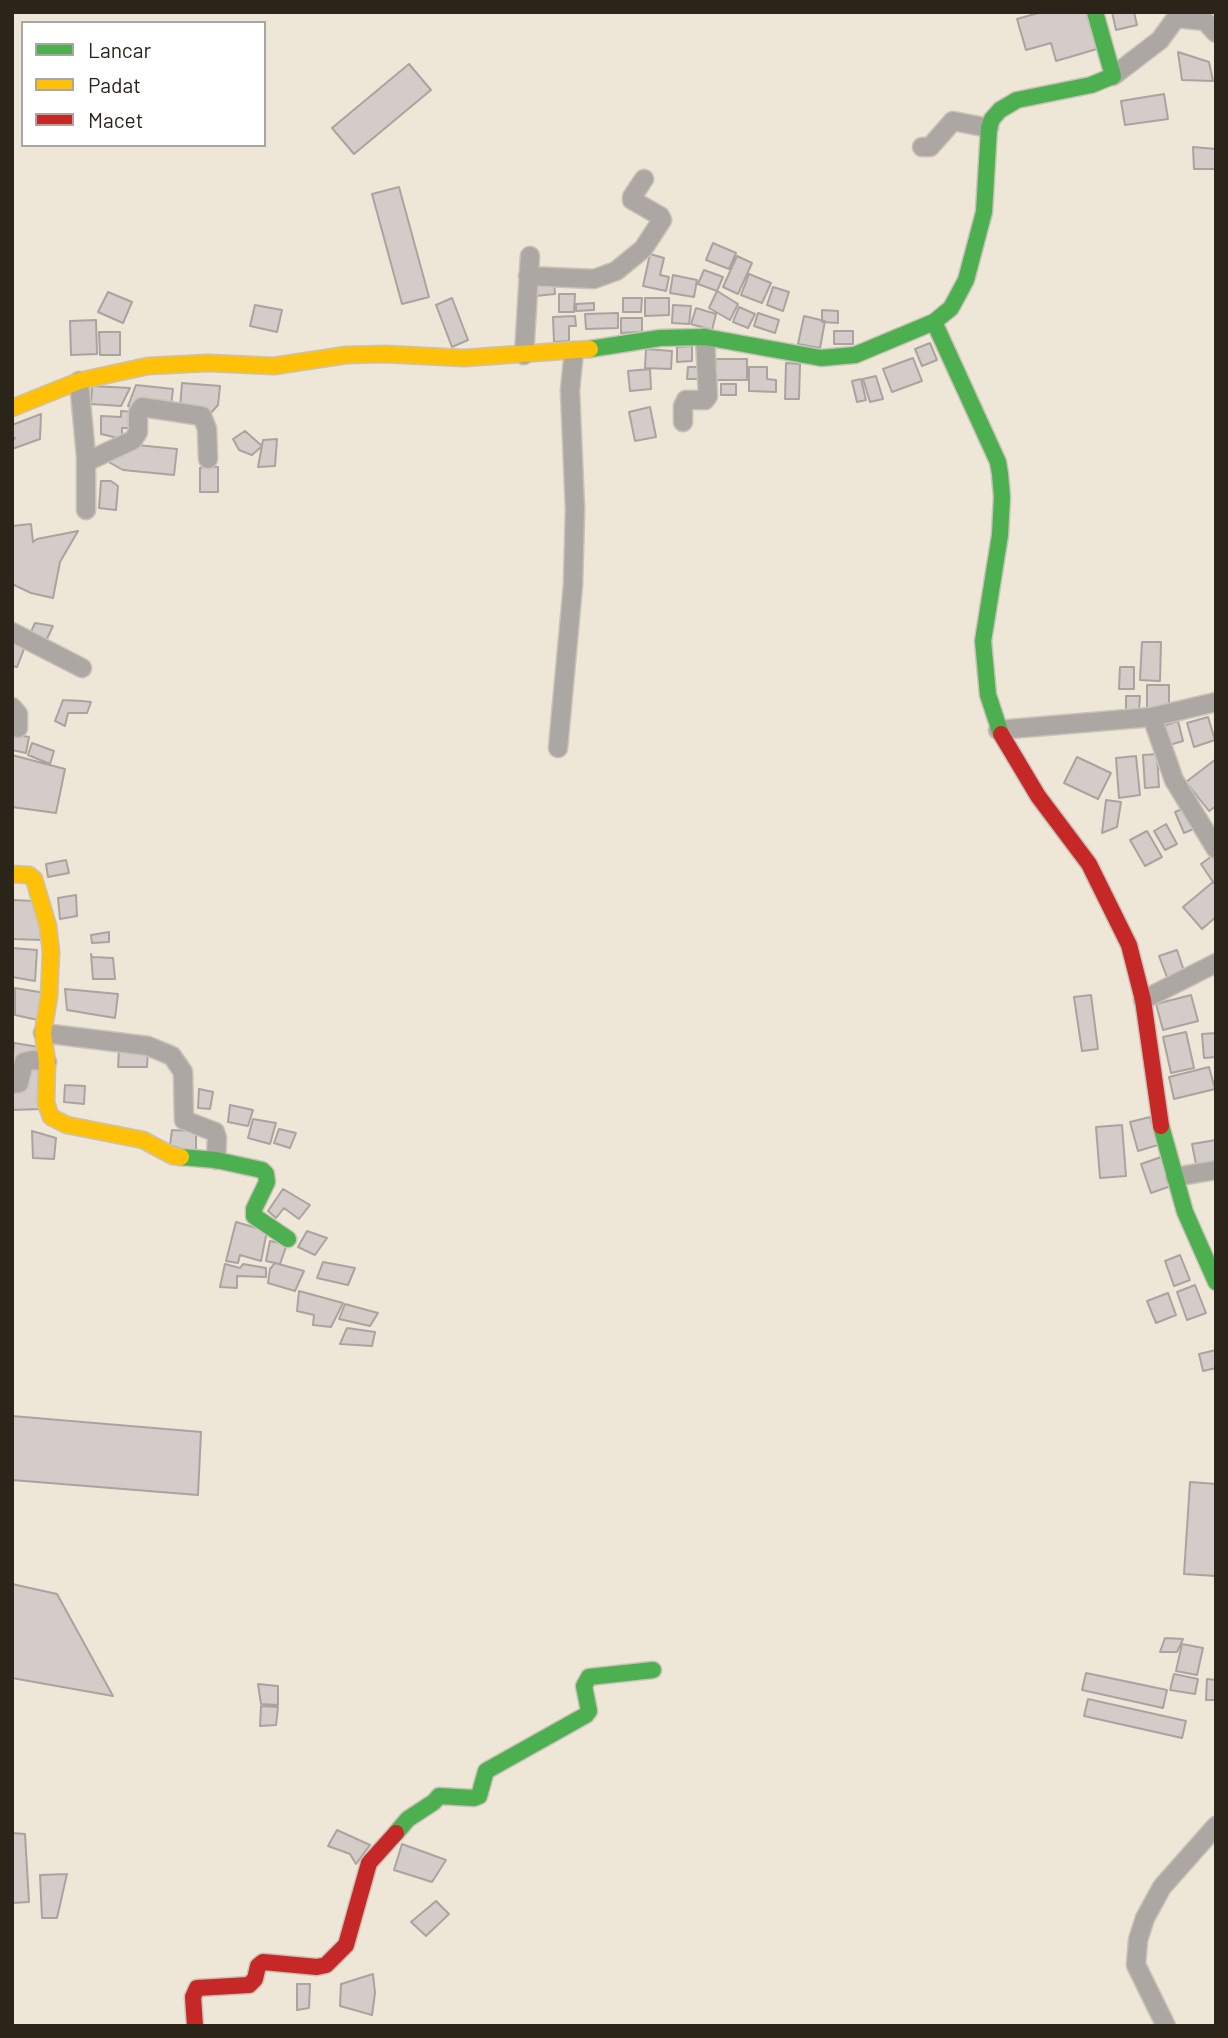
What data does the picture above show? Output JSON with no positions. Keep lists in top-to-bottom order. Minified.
{"legend":["Lancar","Padat","Macet"]}
